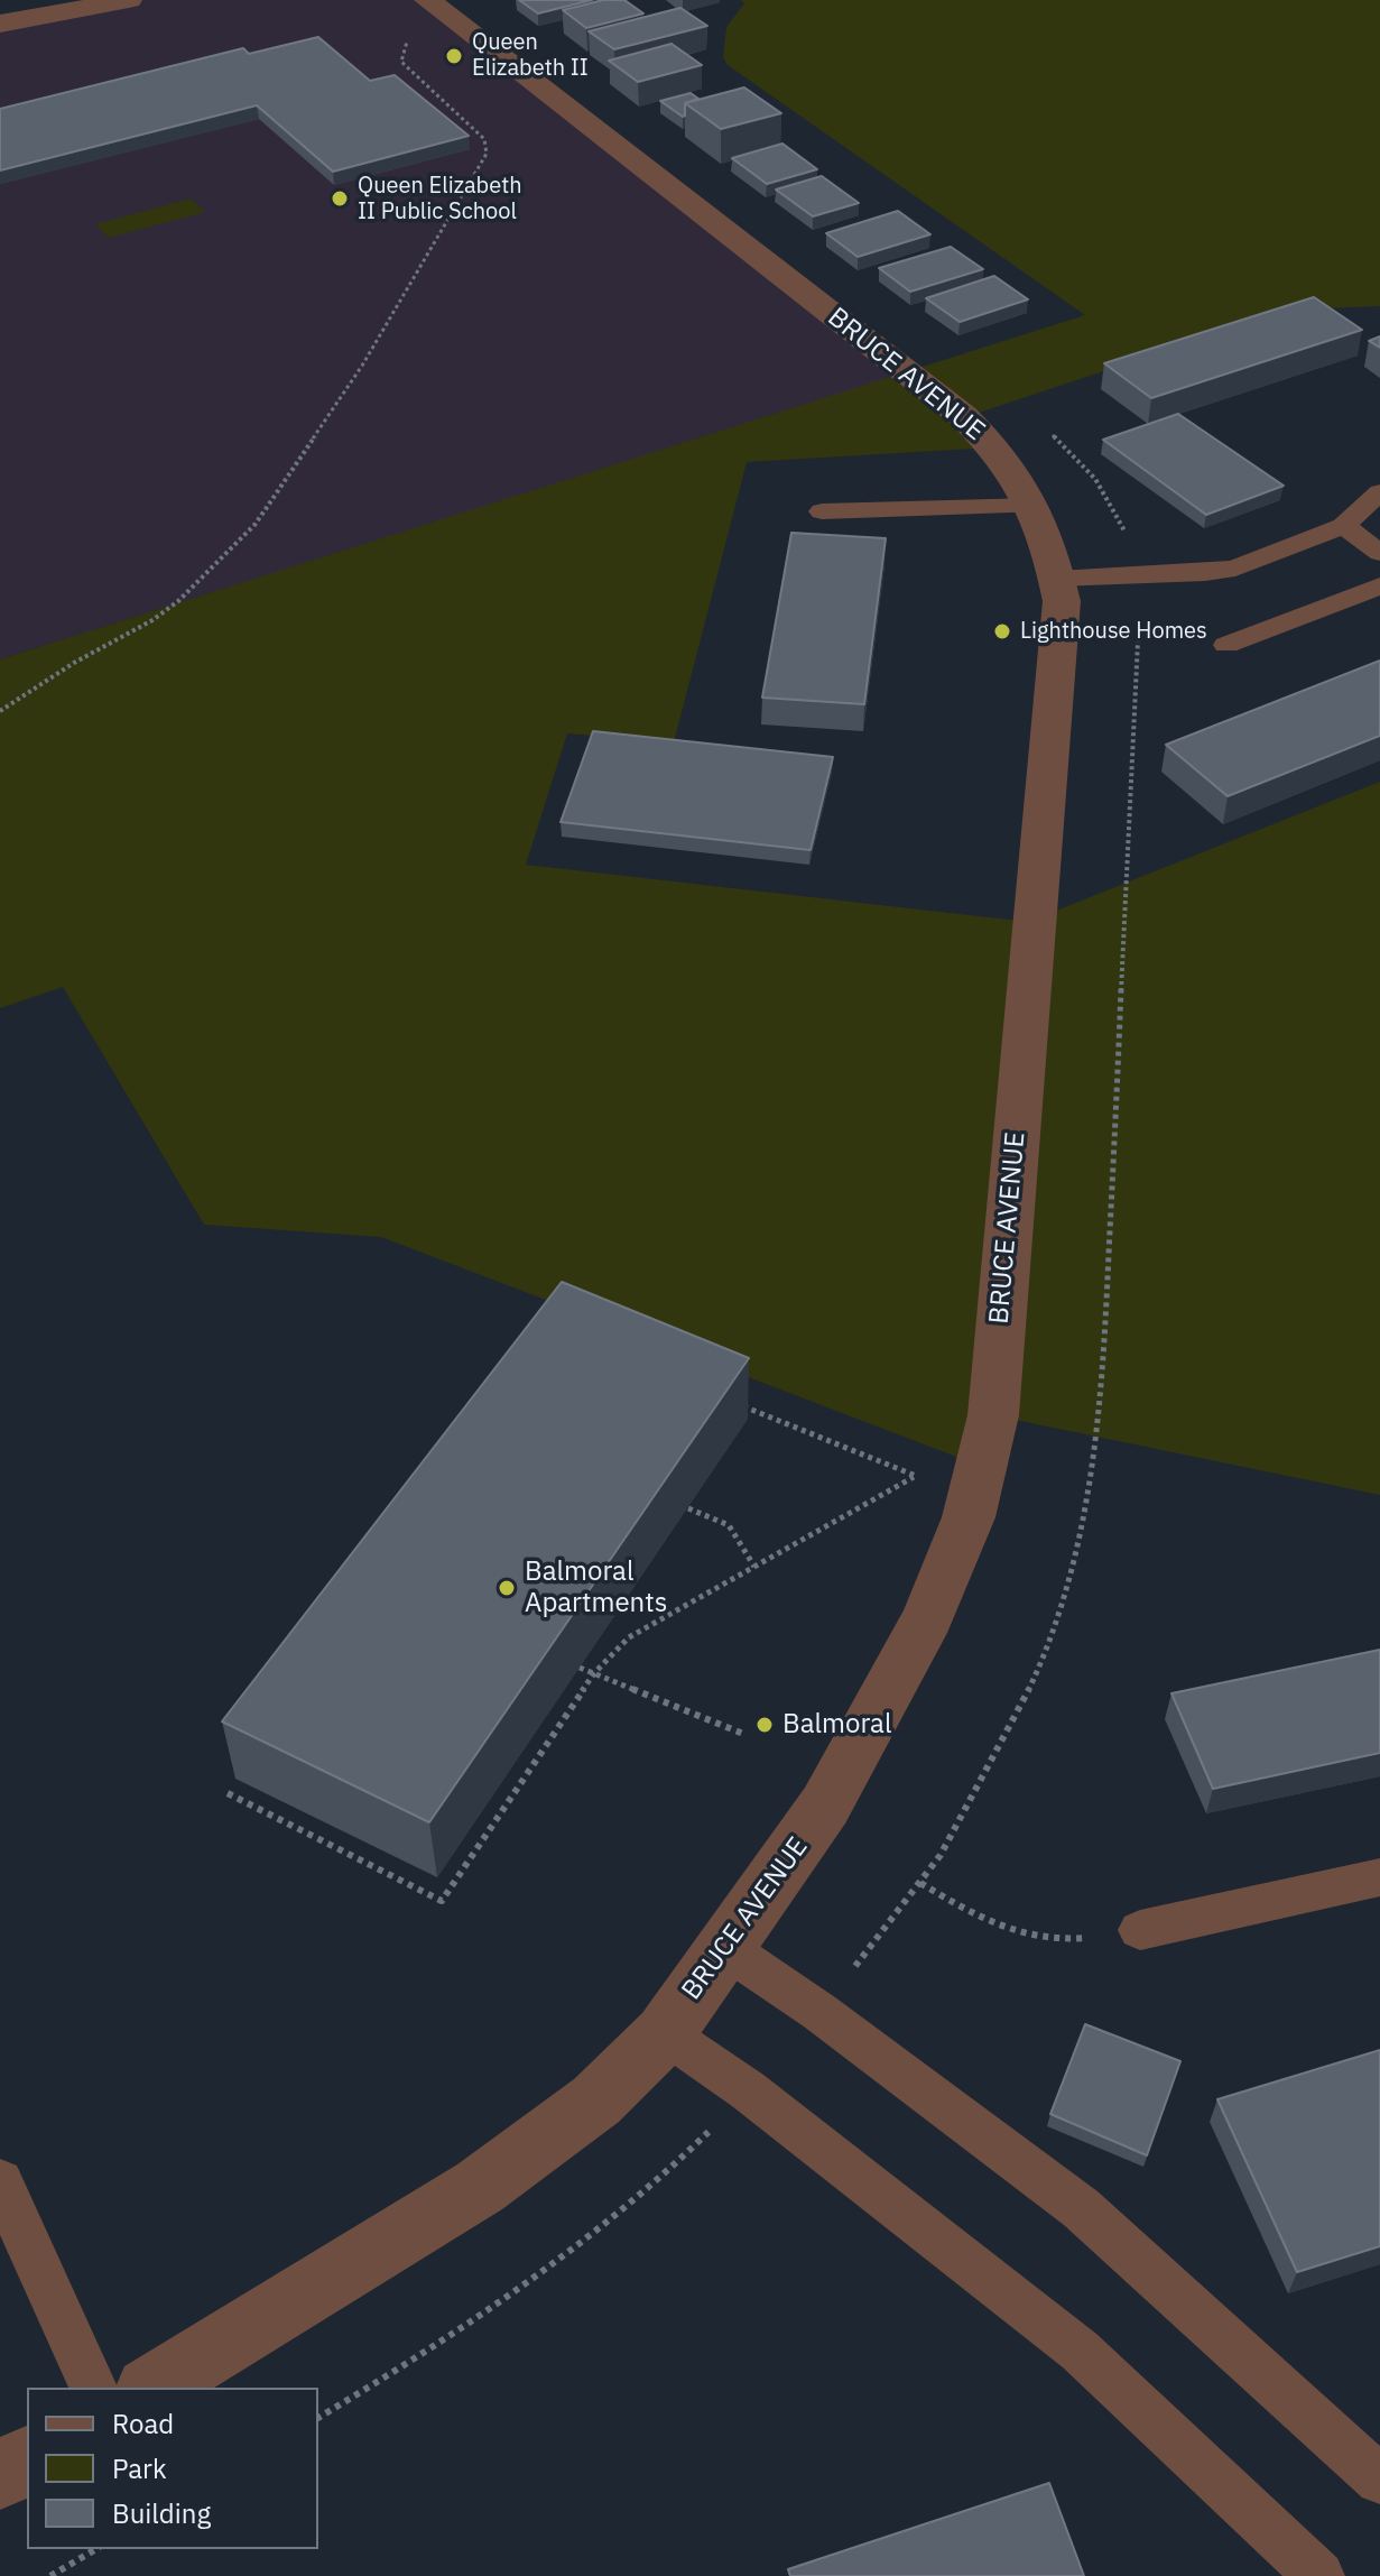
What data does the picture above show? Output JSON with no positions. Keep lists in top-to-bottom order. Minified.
{"streets":{"street":["BRUCE AVENUE"]},"places":["Queen Elizabeth II","Queen Elizabeth II Public School","Lighthouse Homes","Balmoral Apartments","Balmoral"],"legend":["Road","Park","Building"]}
